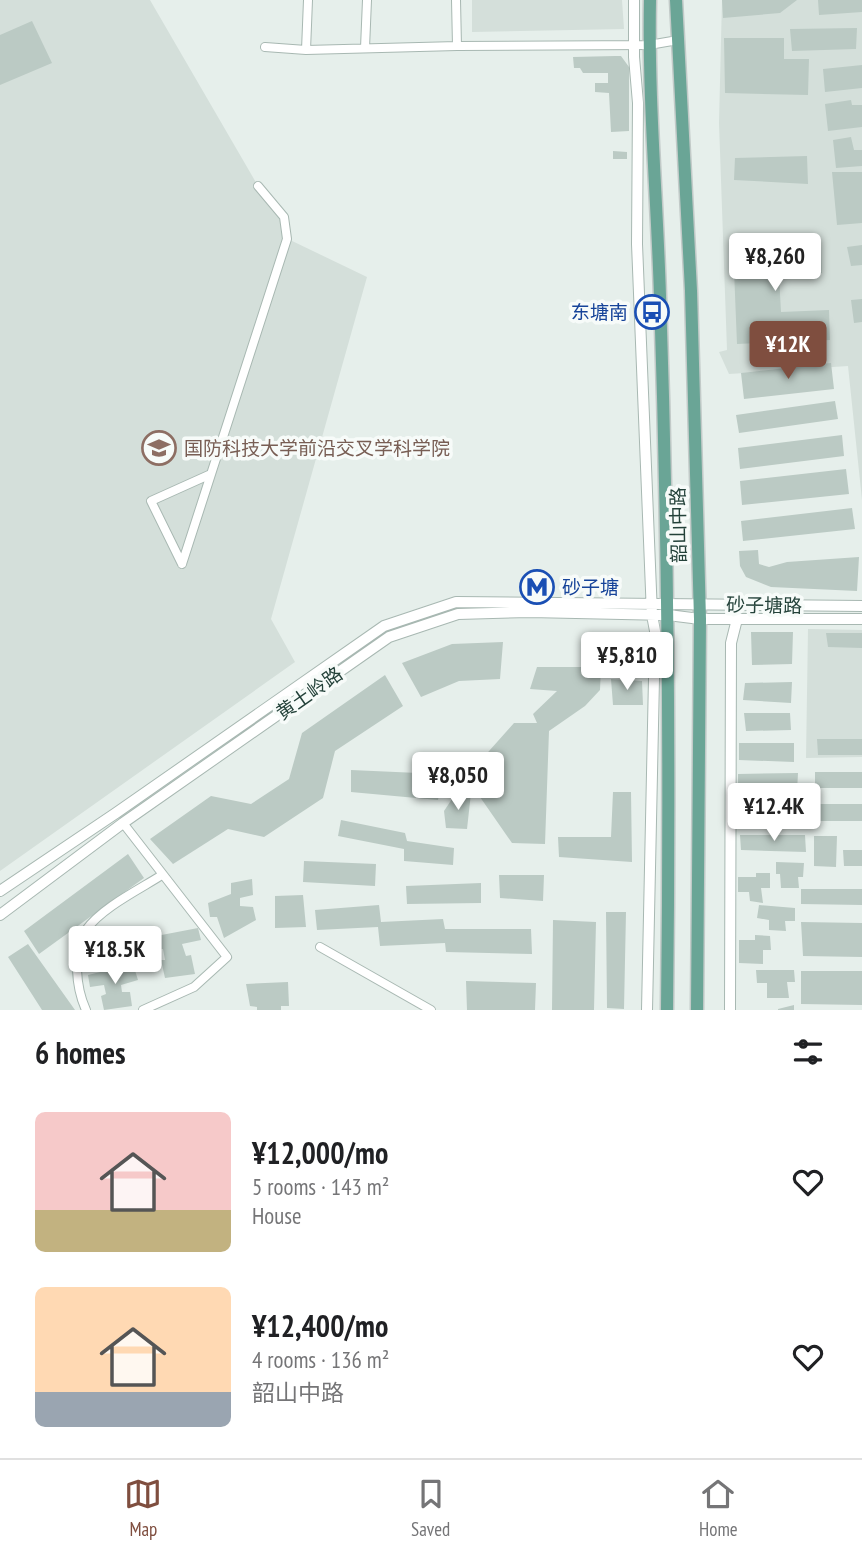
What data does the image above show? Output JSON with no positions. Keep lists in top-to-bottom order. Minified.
{"streets":{"main road":["韶山中路"],"street":["砂子塘路","黄土岭路"]},"crossings":[["韶山中路","砂子塘路"],["韶山中路","黄土岭路"],["砂子塘路","黄土岭路"]],"places":{"bus stop":["东塘南"],"school or university":["国防科技大学前沿交叉学科学院"],"metro station":["砂子塘"]},"page":{"price":["¥8,260","¥12K","¥5,810","¥8,050","¥12.4K","¥18.5K"],"heading":"6 homes","list":[{"name":"¥12,000/mo","note":"5 rooms · 143 m² · House"},{"name":"¥12,400/mo","note":"4 rooms · 136 m² · 韶山中路"}],"tabs":["Map","Saved","Home"]}}
